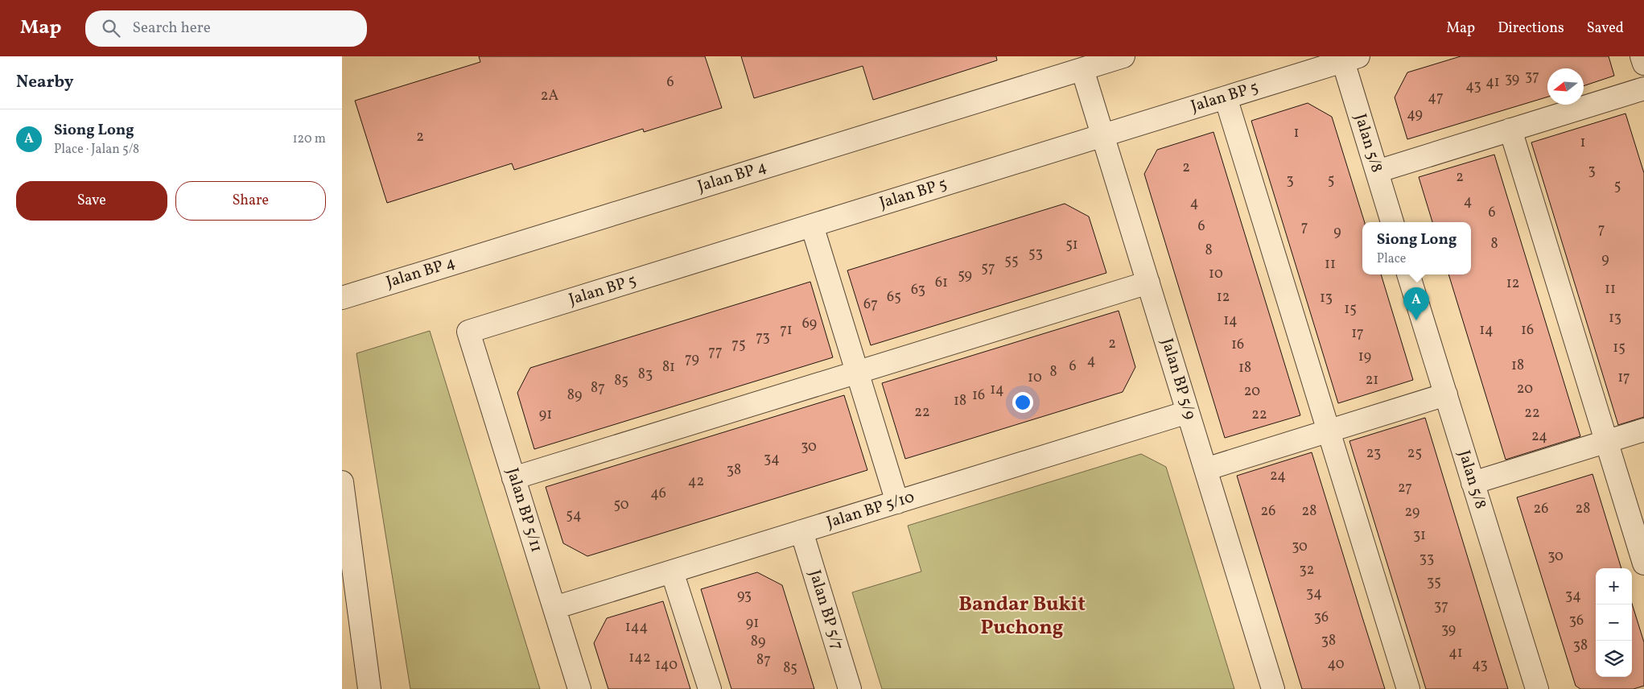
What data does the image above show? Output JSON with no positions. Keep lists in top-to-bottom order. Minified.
{"streets":{"street":["Jalan BP 5","Jalan 5/8","Jalan BP 4","Jalan BP 5/9","Jalan BP 5/11","Jalan BP 5/10","Jalan BP 5/7"]},"crossings":[["Jalan BP 5","Jalan 5/8"],["Jalan BP 5","Jalan BP 5/9"],["Jalan BP 5","Jalan BP 5/11"],["Jalan BP 4","Jalan BP 5/9"],["Jalan BP 5/9","Jalan BP 5/10"],["Jalan BP 5/11","Jalan BP 5/10"],["Jalan BP 5/10","Jalan BP 5/7"]],"districts":["Bandar Bukit Puchong"],"house_numbers":["37","39","6","41","43","2A","47","49","1","2","1","2","3","2","3","5","5","4","4","6","6","7","7","9","8","51","8","53","9","55","11","57","10","59","61","12","11","63","65","12","13","67","15","13","14","69","71","14","16","17","73","2","75","16","15","77","19","79","4","18","6","81","18","8","83","10","17","21","85","87","20","14","20","89","16","18","22","22","91","22","24","30","23","25","34","38","24","42","27","46","50","26","28","26","28","29","54","31","30","30","33","32","35","34","93","34","37","36","36","91","144","39","38","89","38","41","142","87","40","140","43","85"],"north":"left","page":{"header":"Map","search":"Search here","nav":["Map","Directions","Saved"],"heading":"Nearby","list":[{"mark":"A","name":"Siong Long","note":"Place · Jalan 5/8","value":"120 m"}],"buttons":["Save","Share"],"popup":["Siong Long","Place"],"pins":"A","map_buttons":["+","−"]}}
